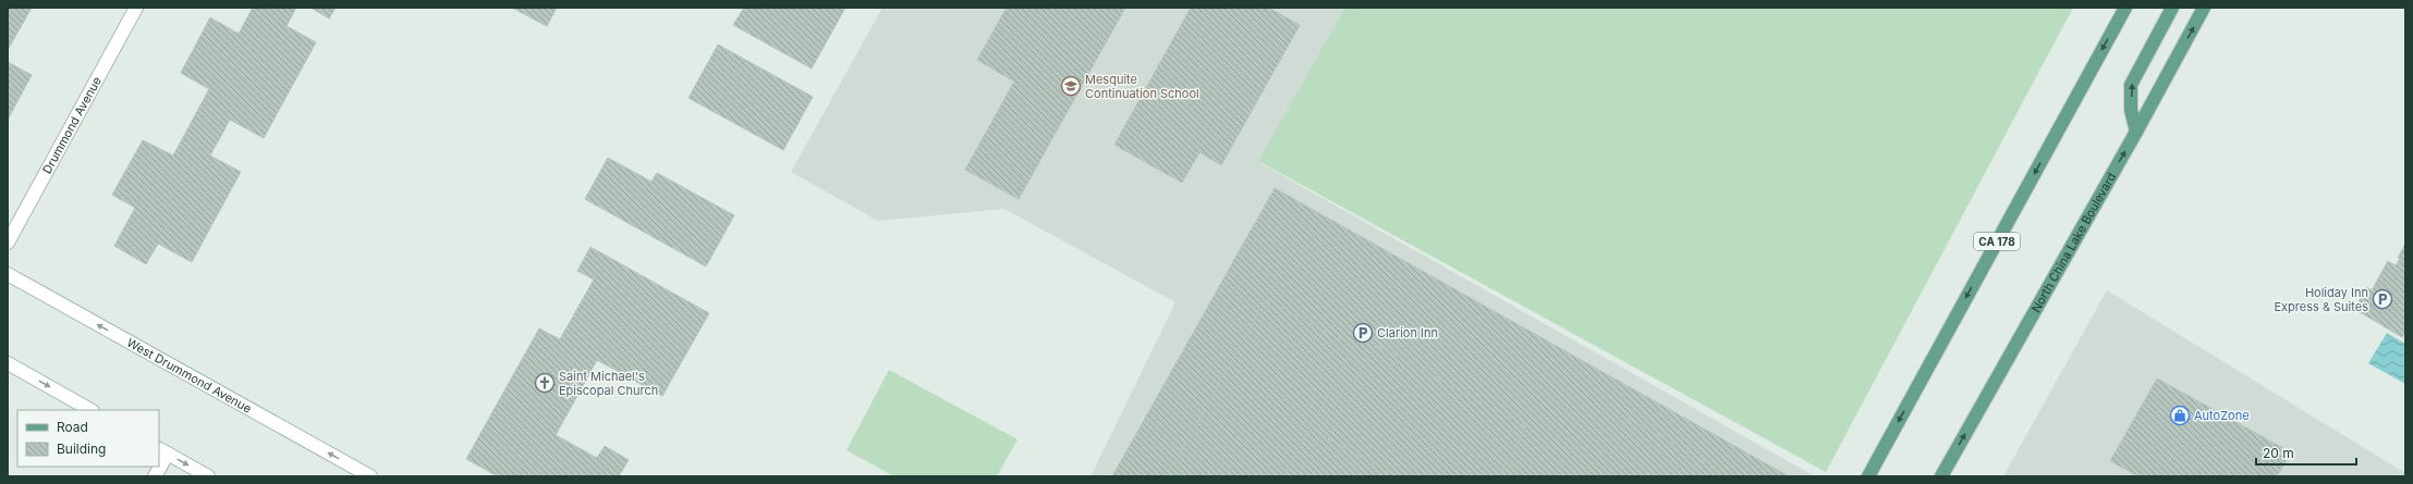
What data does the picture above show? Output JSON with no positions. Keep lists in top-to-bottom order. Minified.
{"streets":{"main road":["Drummond Avenue","CA 178","North China Lake Boulevard","West Drummond Avenue"]},"places":{"school or university":["Mesquite Continuation School"],"parking":["Holiday Inn Express & Suites","Clarion Inn"],"church":["Saint Michael's Episcopal Church"],"shop":["AutoZone"]},"legend":["Road","Building"],"scale_bar":"20 m"}
